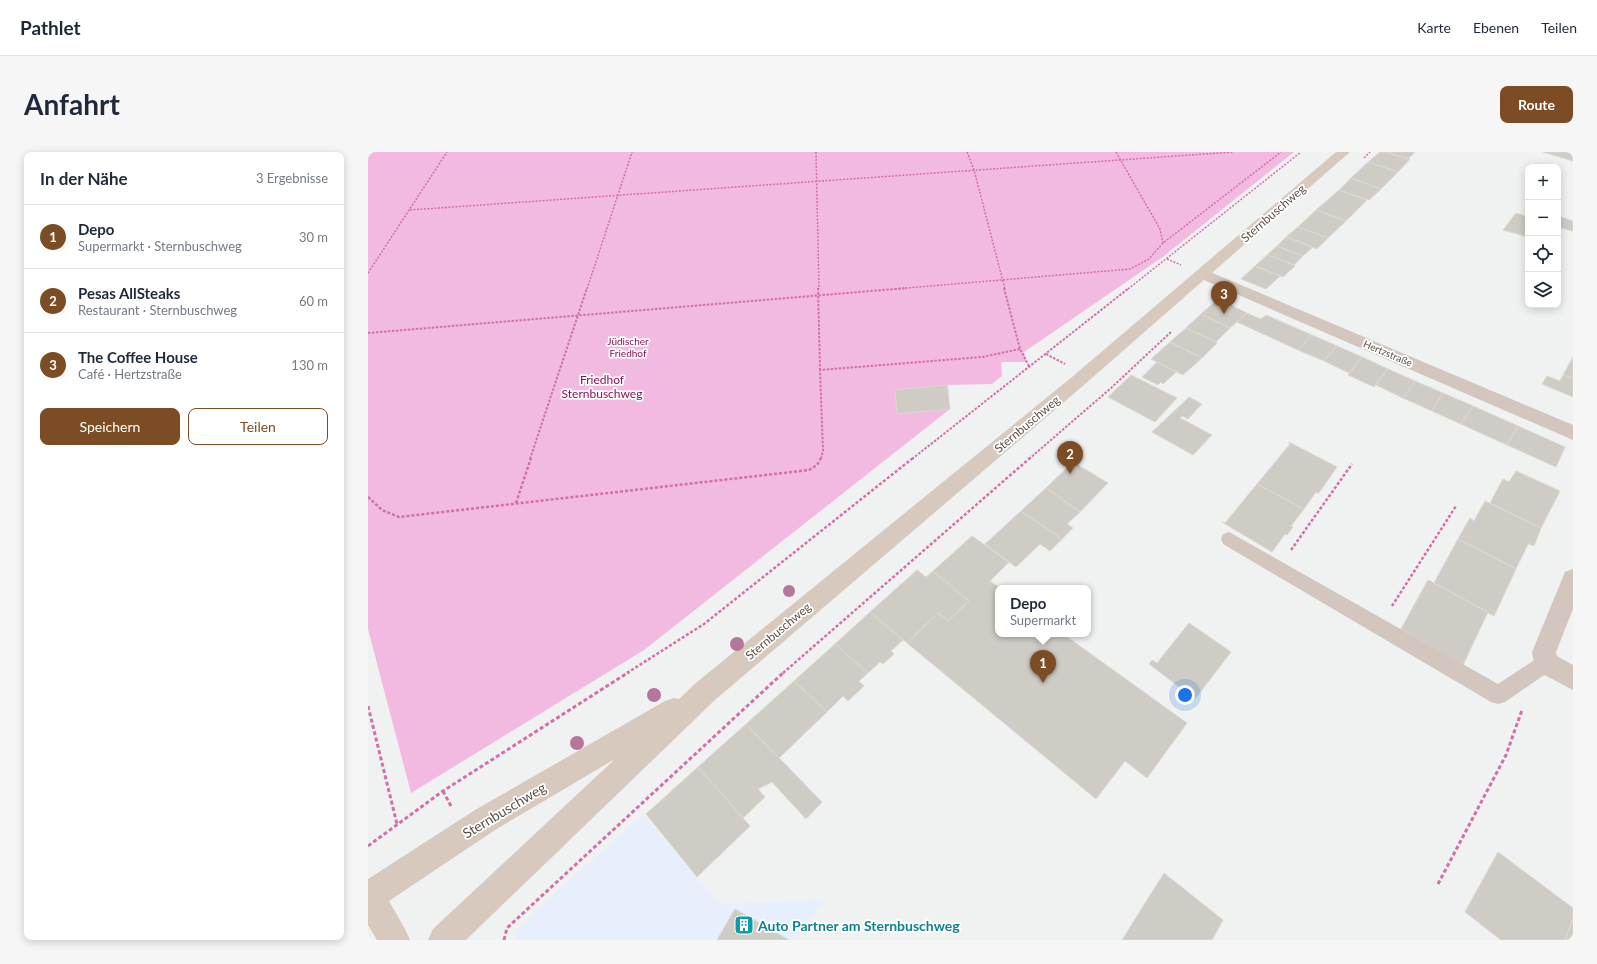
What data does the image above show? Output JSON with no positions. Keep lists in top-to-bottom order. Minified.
{"streets":{"main road":["Sternbuschweg"],"street":["Hertzstraße"]},"crossings":[["Sternbuschweg","Hertzstraße"]],"parks":["Jüdischer Friedhof","Friedhof Sternbuschweg"],"places":{"building":["Auto Partner am Sternbuschweg"]},"page":{"header":"Pathlet","nav":["Karte","Ebenen","Teilen"],"buttons":["Route",["Speichern","Teilen"]],"title":"Anfahrt","heading":["In der Nähe","3 Ergebnisse"],"map_buttons":["+","−"],"list":[{"mark":"1","name":"Depo","note":"Supermarkt · Sternbuschweg","value":"30 m"},{"mark":"2","name":"Pesas AllSteaks","note":"Restaurant · Sternbuschweg","value":"60 m"},{"mark":"3","name":"The Coffee House","note":"Café · Hertzstraße","value":"130 m"}],"pins":["3","2","1"],"popup":["Depo","Supermarkt"]}}
